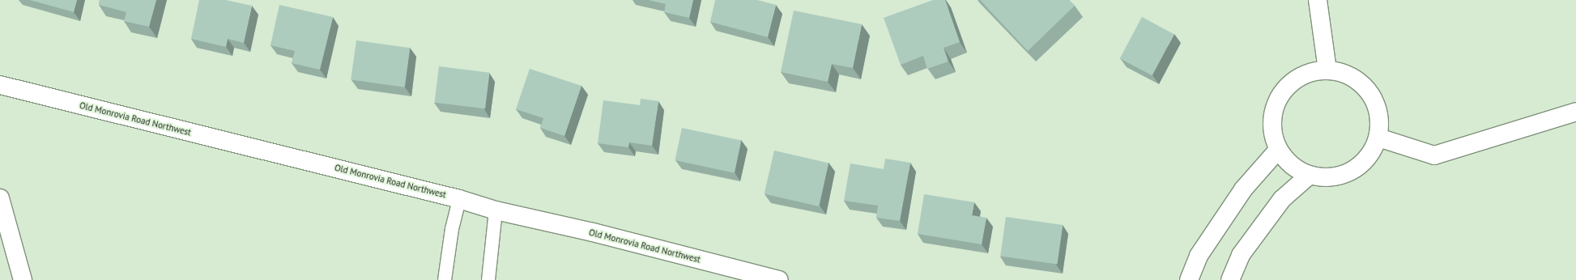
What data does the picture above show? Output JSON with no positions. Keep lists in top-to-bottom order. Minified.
{"streets":{"street":["Old Monrovia Road Northwest"]}}
